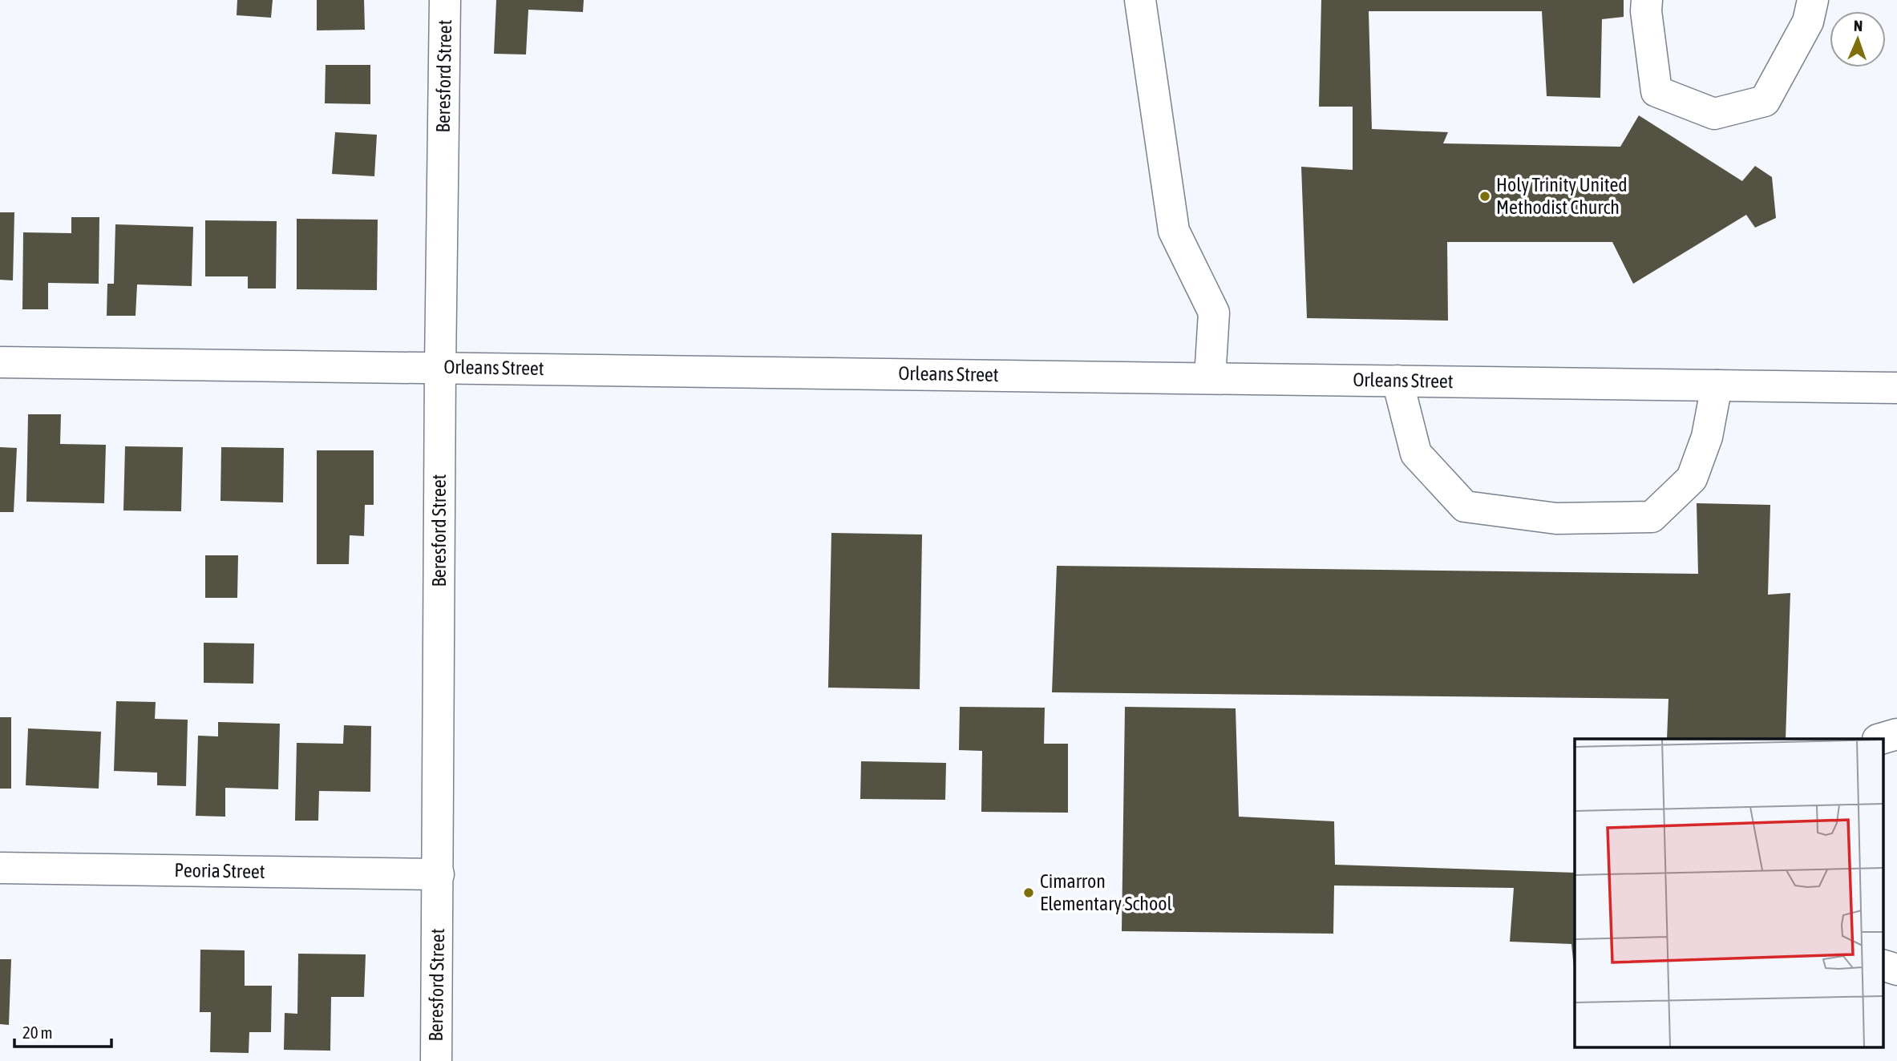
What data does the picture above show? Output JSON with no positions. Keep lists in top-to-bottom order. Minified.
{"streets":{"street":["Beresford Street","Orleans Street","Peoria Street"]},"crossings":[["Beresford Street","Orleans Street"],["Beresford Street","Peoria Street"]],"places":["Holy Trinity United Methodist Church","Cimarron Elementary School"],"scale_bar":"20 m","north":"top"}
